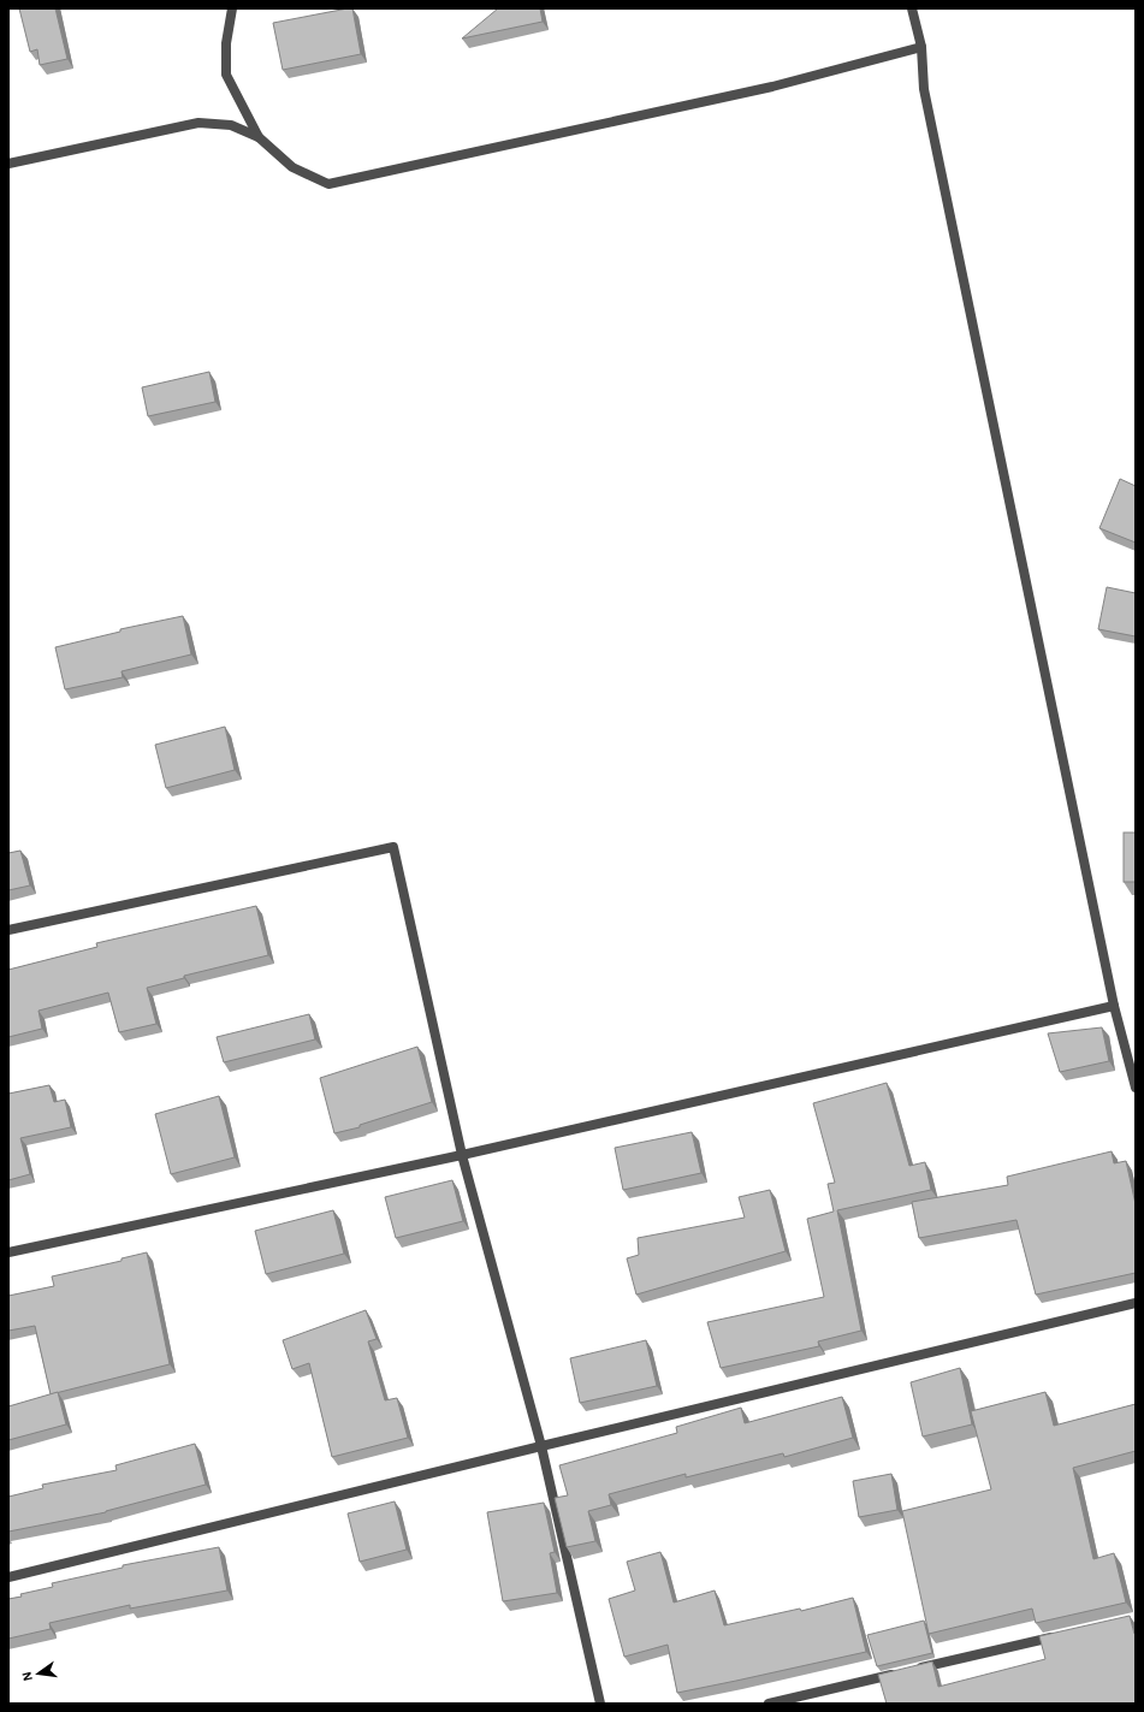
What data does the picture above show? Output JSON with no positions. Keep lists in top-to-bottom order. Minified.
{"north":"left"}
